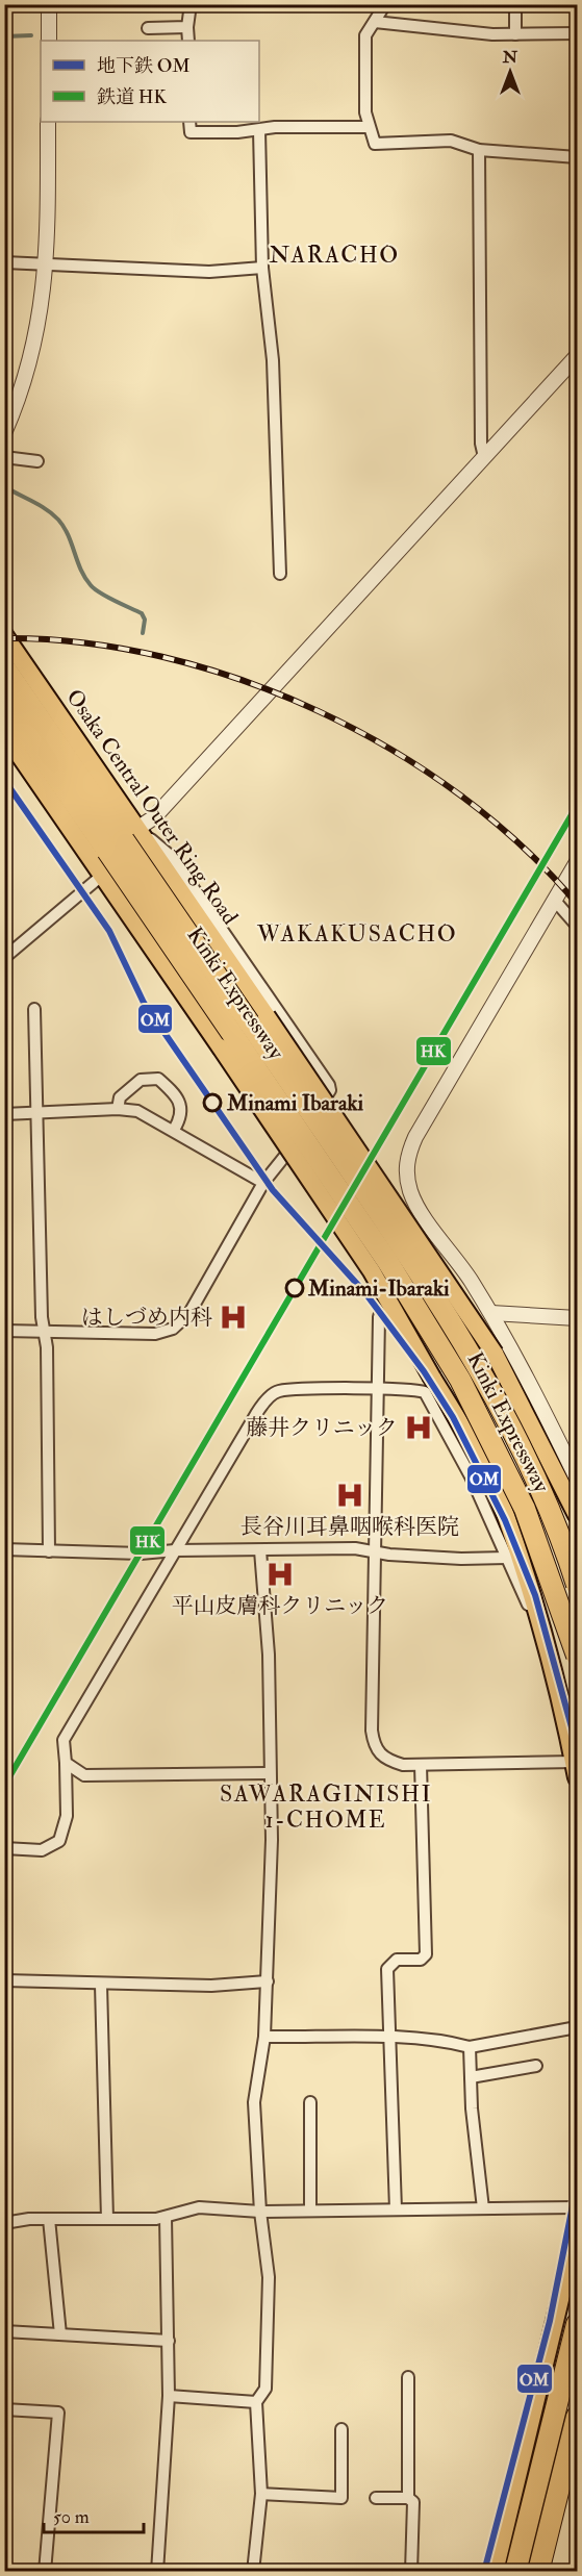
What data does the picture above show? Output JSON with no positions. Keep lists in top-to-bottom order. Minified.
{"streets":{"highway":["Kinki Expressway"],"main road":["Osaka Central Outer Ring Road"]},"districts":["NARACHO","WAKAKUSACHO","SAWARAGINISHI 1-CHOME"],"places":{"other":["Minami Ibaraki","Minami-Ibaraki"],"hospital":["はしづめ内科","藤井クリニック","長谷川耳鼻咽喉科医院","平山皮膚科クリニック"]},"lines":["metro line OM","rail line HK"],"legend":["地下鉄 OM","鉄道 HK"],"scale_bar":"50 m","north":"top"}
